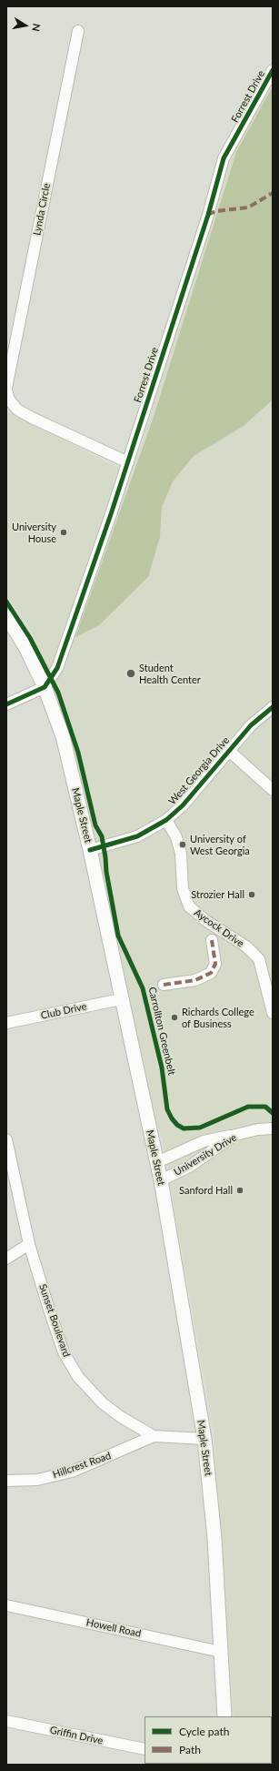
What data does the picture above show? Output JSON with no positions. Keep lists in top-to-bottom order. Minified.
{"streets":{"main road":["Maple Street"],"street":["Forrest Drive","Lynda Circle","West Georgia Drive","Aycock Drive","Club Drive","University Drive","Sunset Boulevard","Hillcrest Road","Howell Road","Griffin Drive"],"cycle path":["Carrollton Greenbelt"]},"crossings":[["Forrest Drive","Maple Street"],["West Georgia Drive","Maple Street"],["West Georgia Drive","Aycock Drive"],["Maple Street","Club Drive"],["Maple Street","University Drive"],["Maple Street","Sunset Boulevard"],["Maple Street","Howell Road"],["Sunset Boulevard","Hillcrest Road"]],"places":["University House","Student Health Center","University of West Georgia","Strozier Hall","Richards College of Business","Sanford Hall"],"legend":["Cycle path","Path"],"north":"right"}
